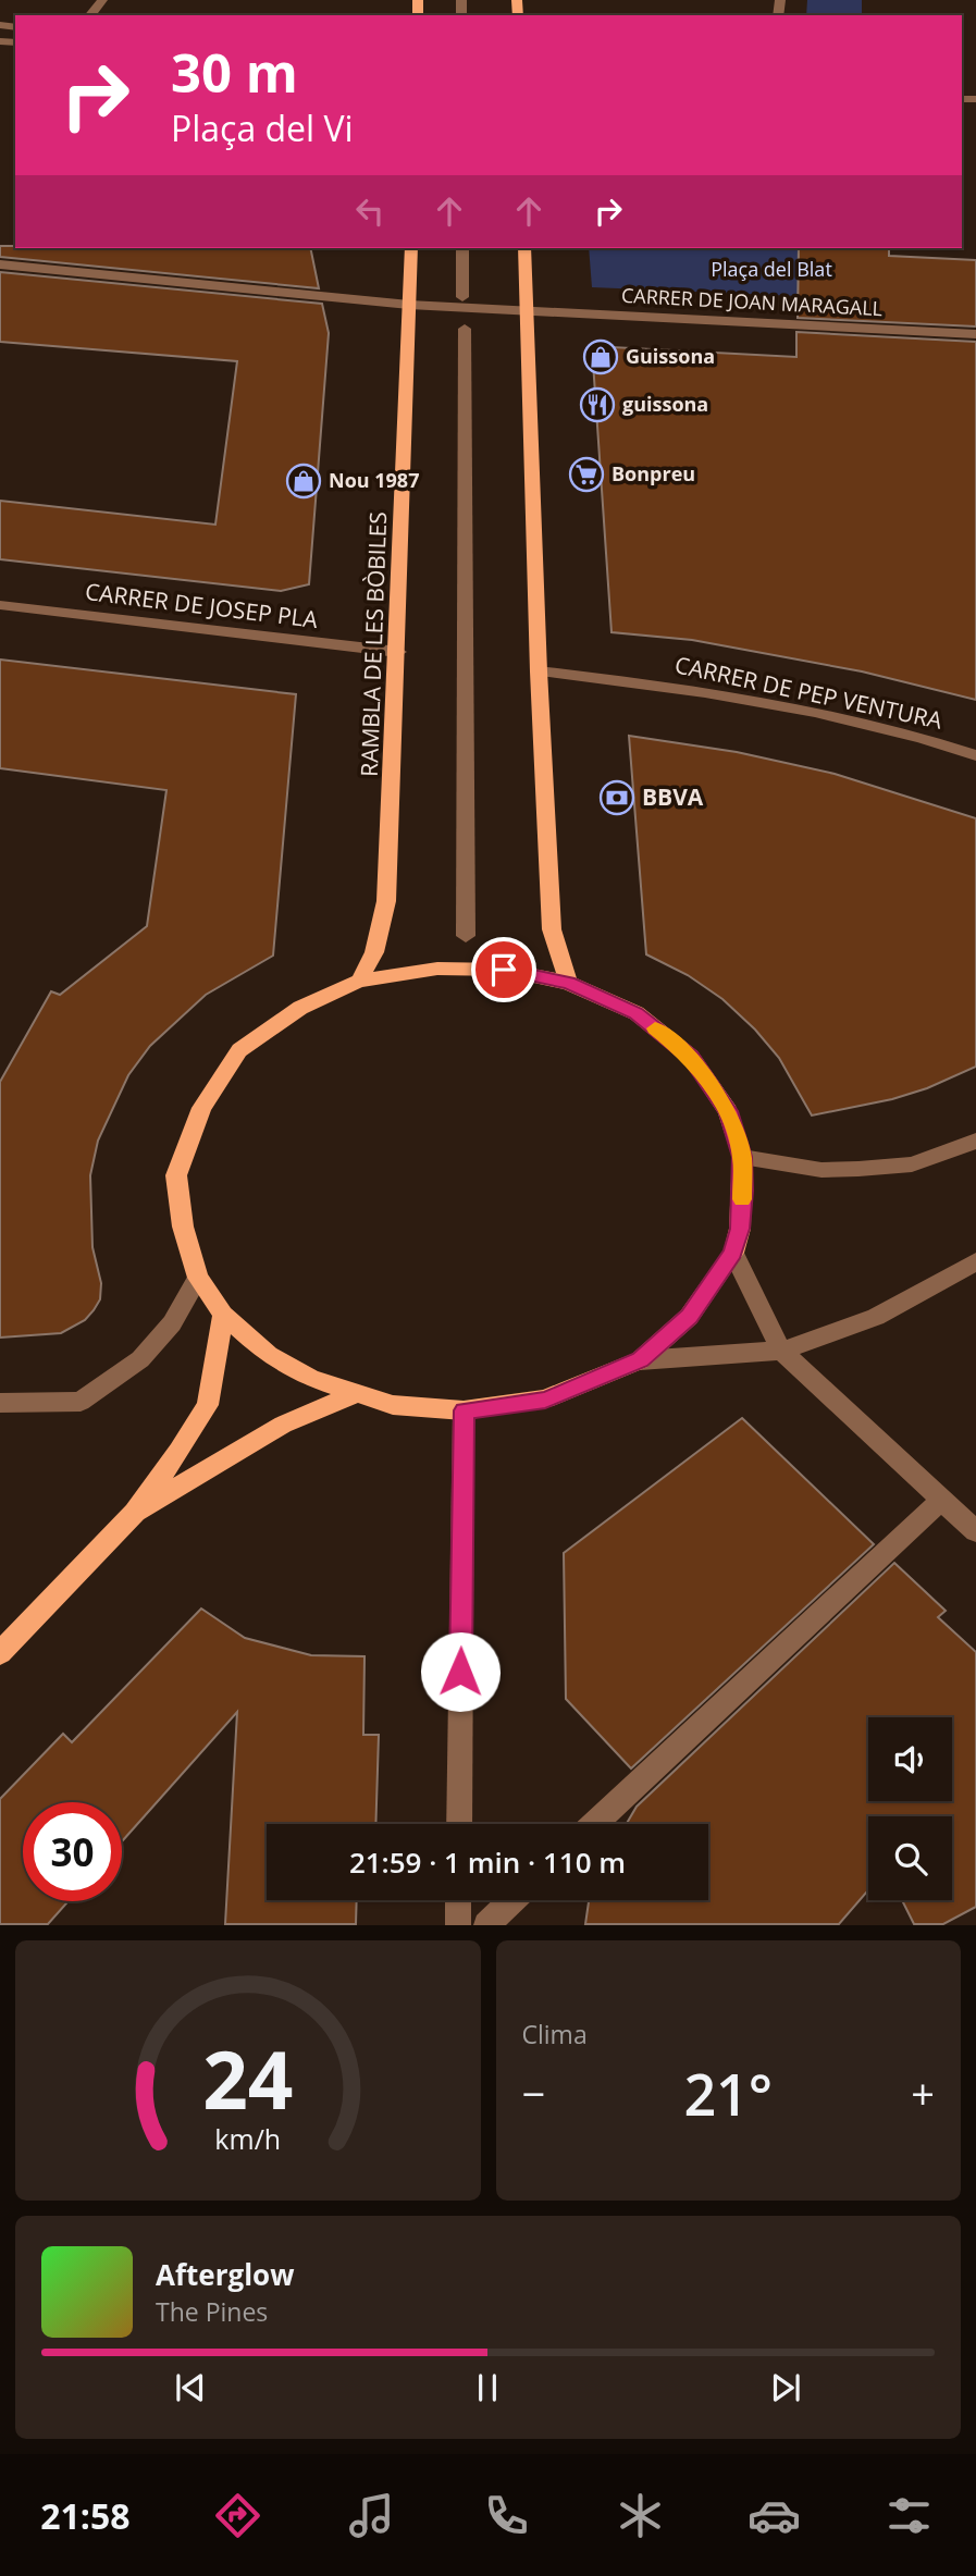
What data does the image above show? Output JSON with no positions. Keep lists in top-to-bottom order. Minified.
{"streets":{"main road":["RAMBLA DE LES BÒBILES"],"street":["CARRER DE JOAN MARAGALL","CARRER DE JOSEP PLA","CARRER DE PEP VENTURA"]},"crossings":[["CARRER DE JOSEP PLA","RAMBLA DE LES BÒBILES"]],"parks":["Plaça del Blat"],"places":{"shop":["Guissona","Nou 1987"],"restaurant":["guissona"],"supermarket":["Bonpreu"],"bank":["BBVA"]},"page":{"turn":["30 m","Plaça del Vi"],"limit":"30","trip":"21:59 · 1 min · 110 m","tile":"Clima","heat":["−","21°","+"],"song":["Afterglow","The Pines"],"tabs":"21:58","gauge":["24","km/h"]}}
